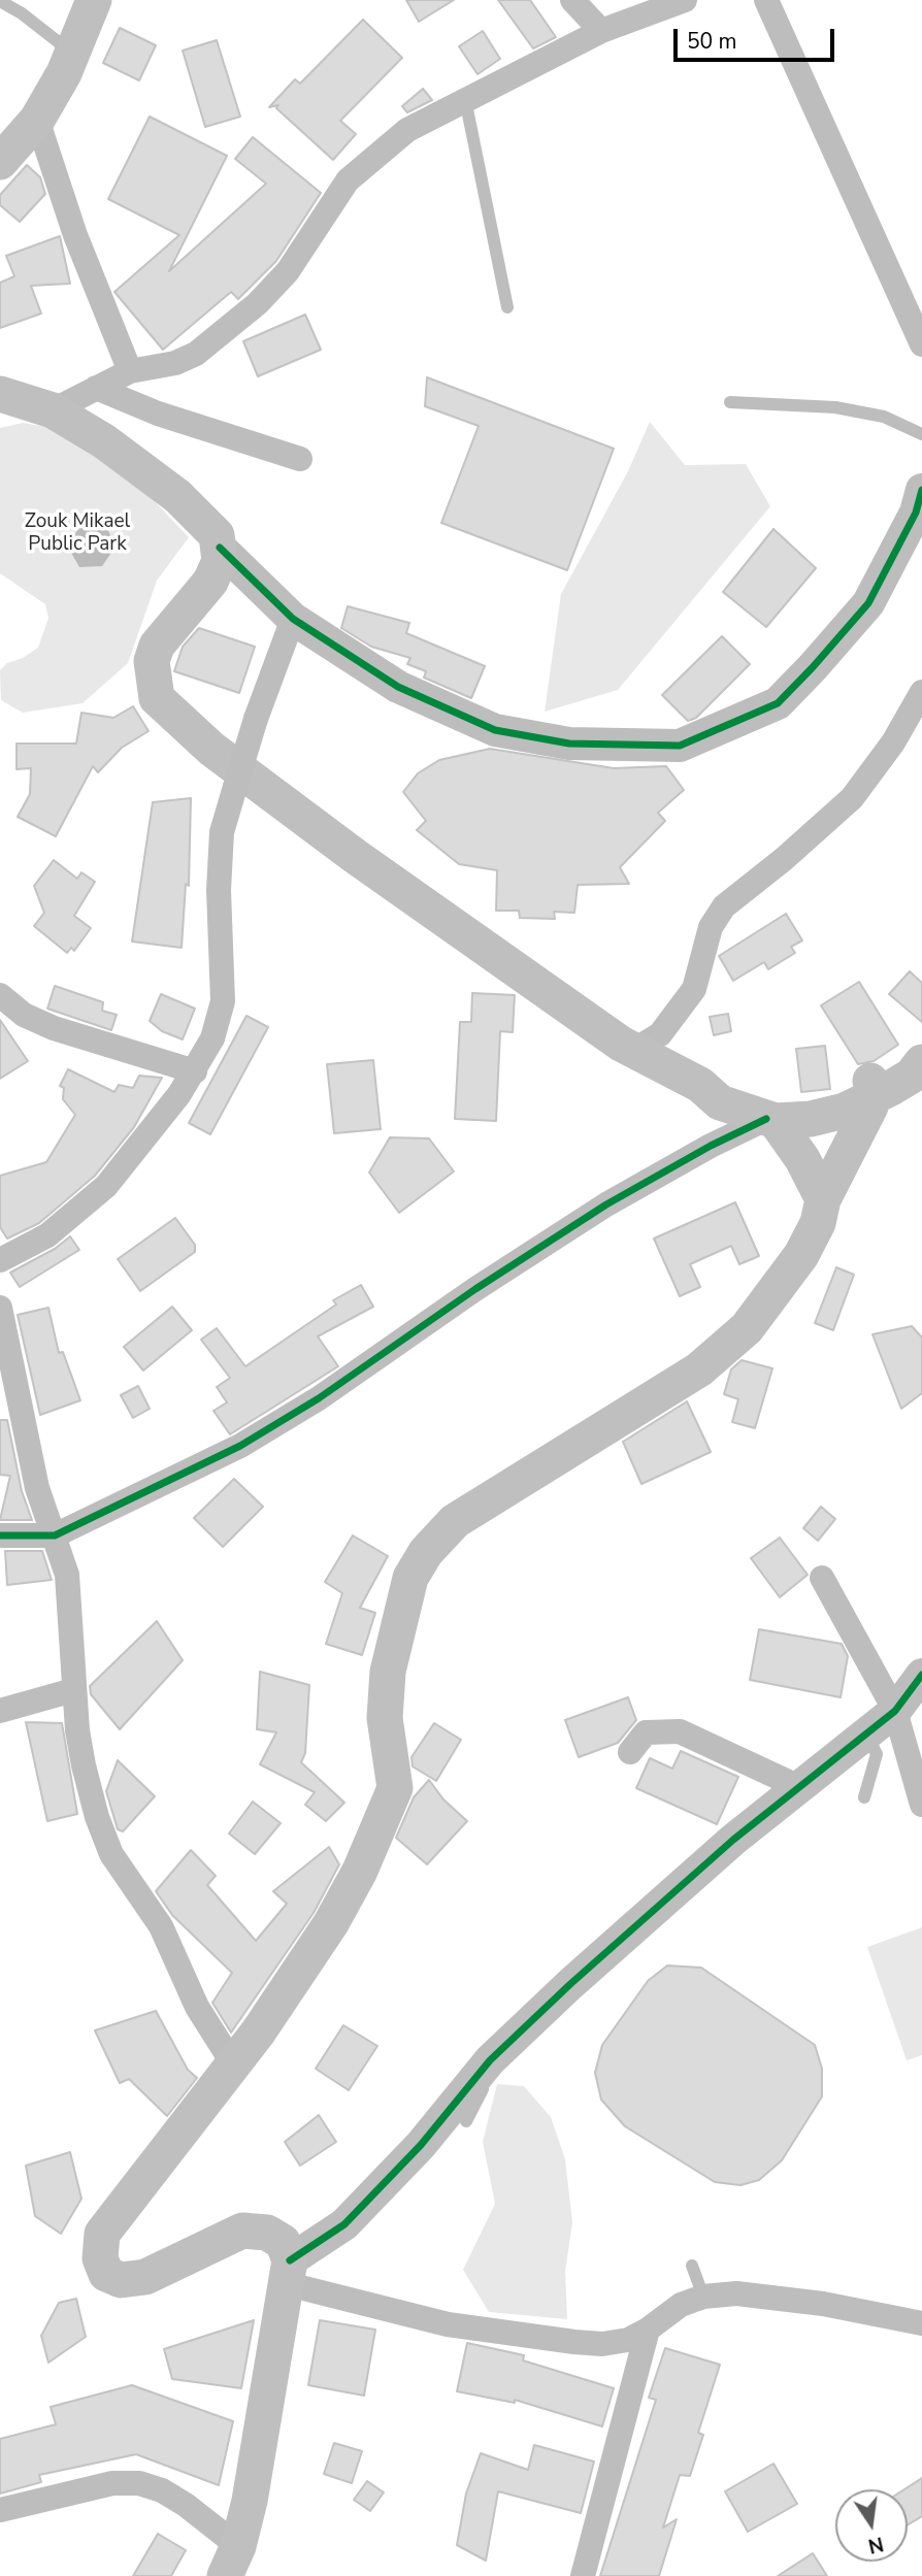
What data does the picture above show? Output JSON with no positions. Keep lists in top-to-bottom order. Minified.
{"parks":["Zouk Mikael Public Park"],"scale_bar":"50 m","north":"bottom"}
